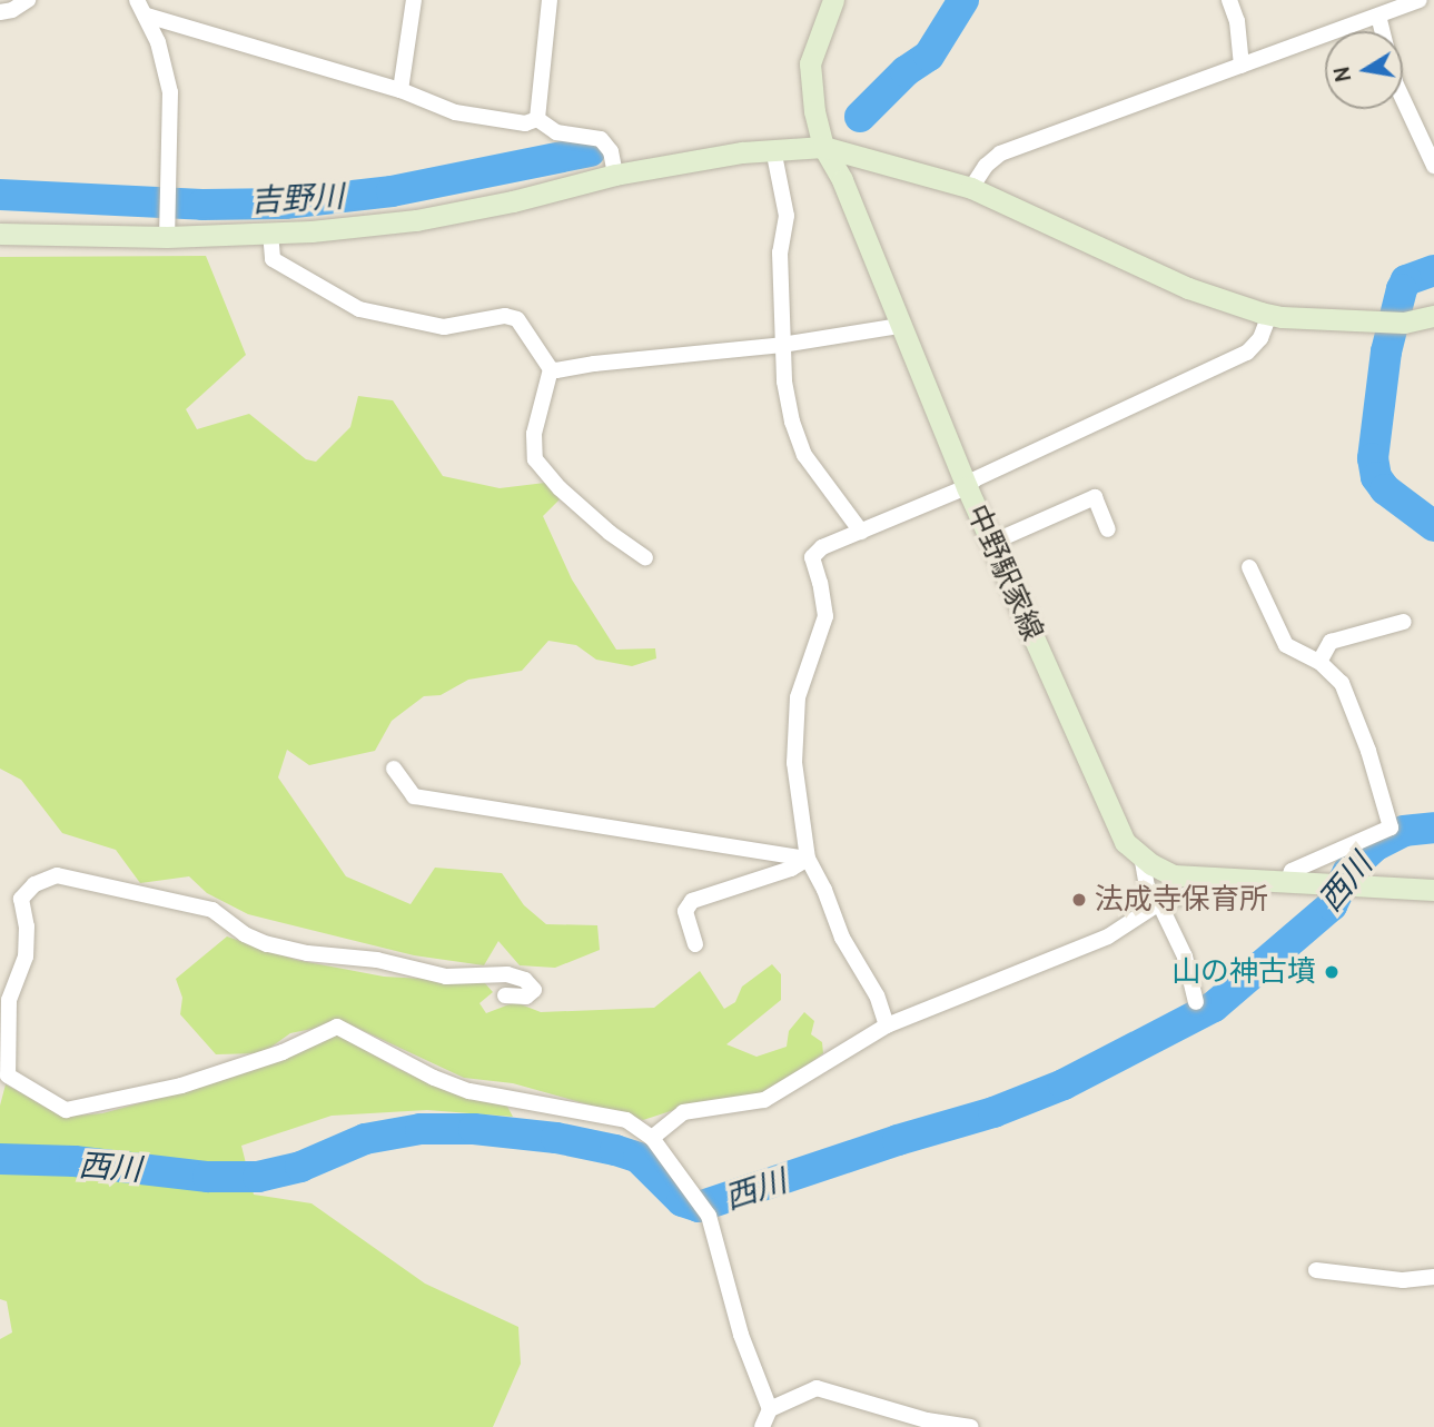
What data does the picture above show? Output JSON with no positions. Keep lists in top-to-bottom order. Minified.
{"streets":{"street":["中野駅家線"]},"water":["吉野川","西川"],"places":["法成寺保育所","山の神古墳"],"north":"left"}
